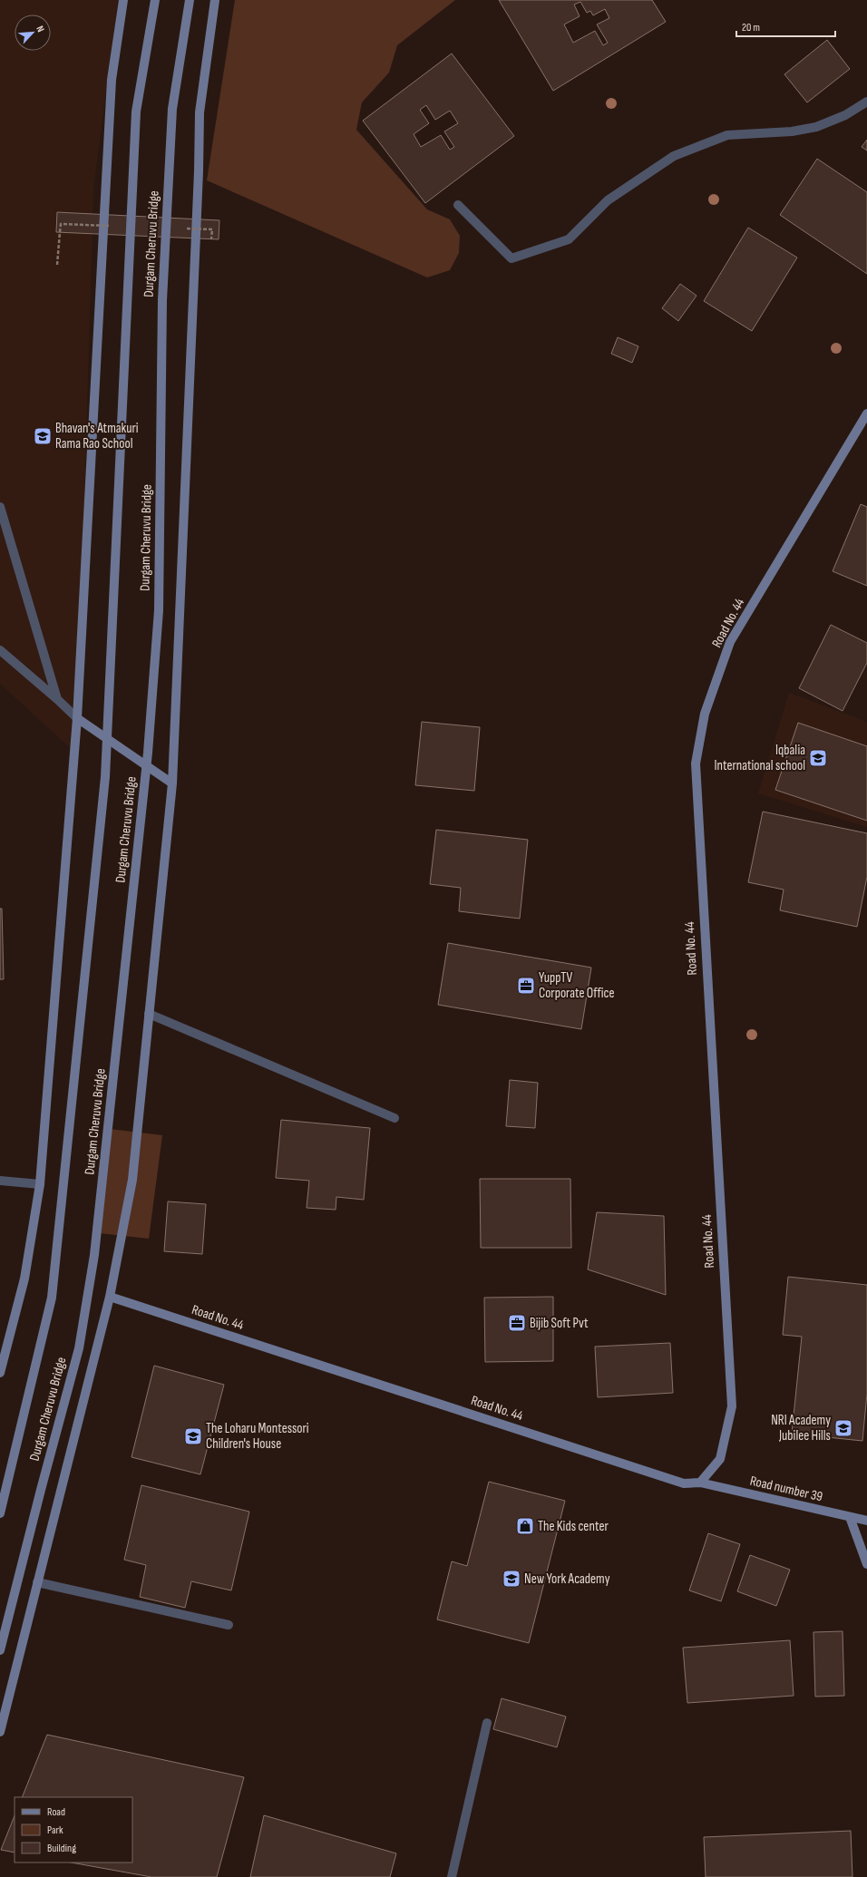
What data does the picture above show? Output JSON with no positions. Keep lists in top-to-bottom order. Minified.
{"streets":{"main road":["Durgam Cheruvu Bridge","Road No. 44","Road number 39"]},"crossings":[["Road No. 44","Road number 39"]],"places":{"school or university":["Bhavan's Atmakuri Rama Rao School","Iqbalia International school","NRI Academy Jubilee Hills","The Loharu Montessori Children's House","New York Academy"],"office":["YuppTV Corporate Office","Bijib Soft Pvt"],"shop":["The Kids center"]},"legend":["Road","Park","Building"],"scale_bar":"20 m","north":"top right"}
